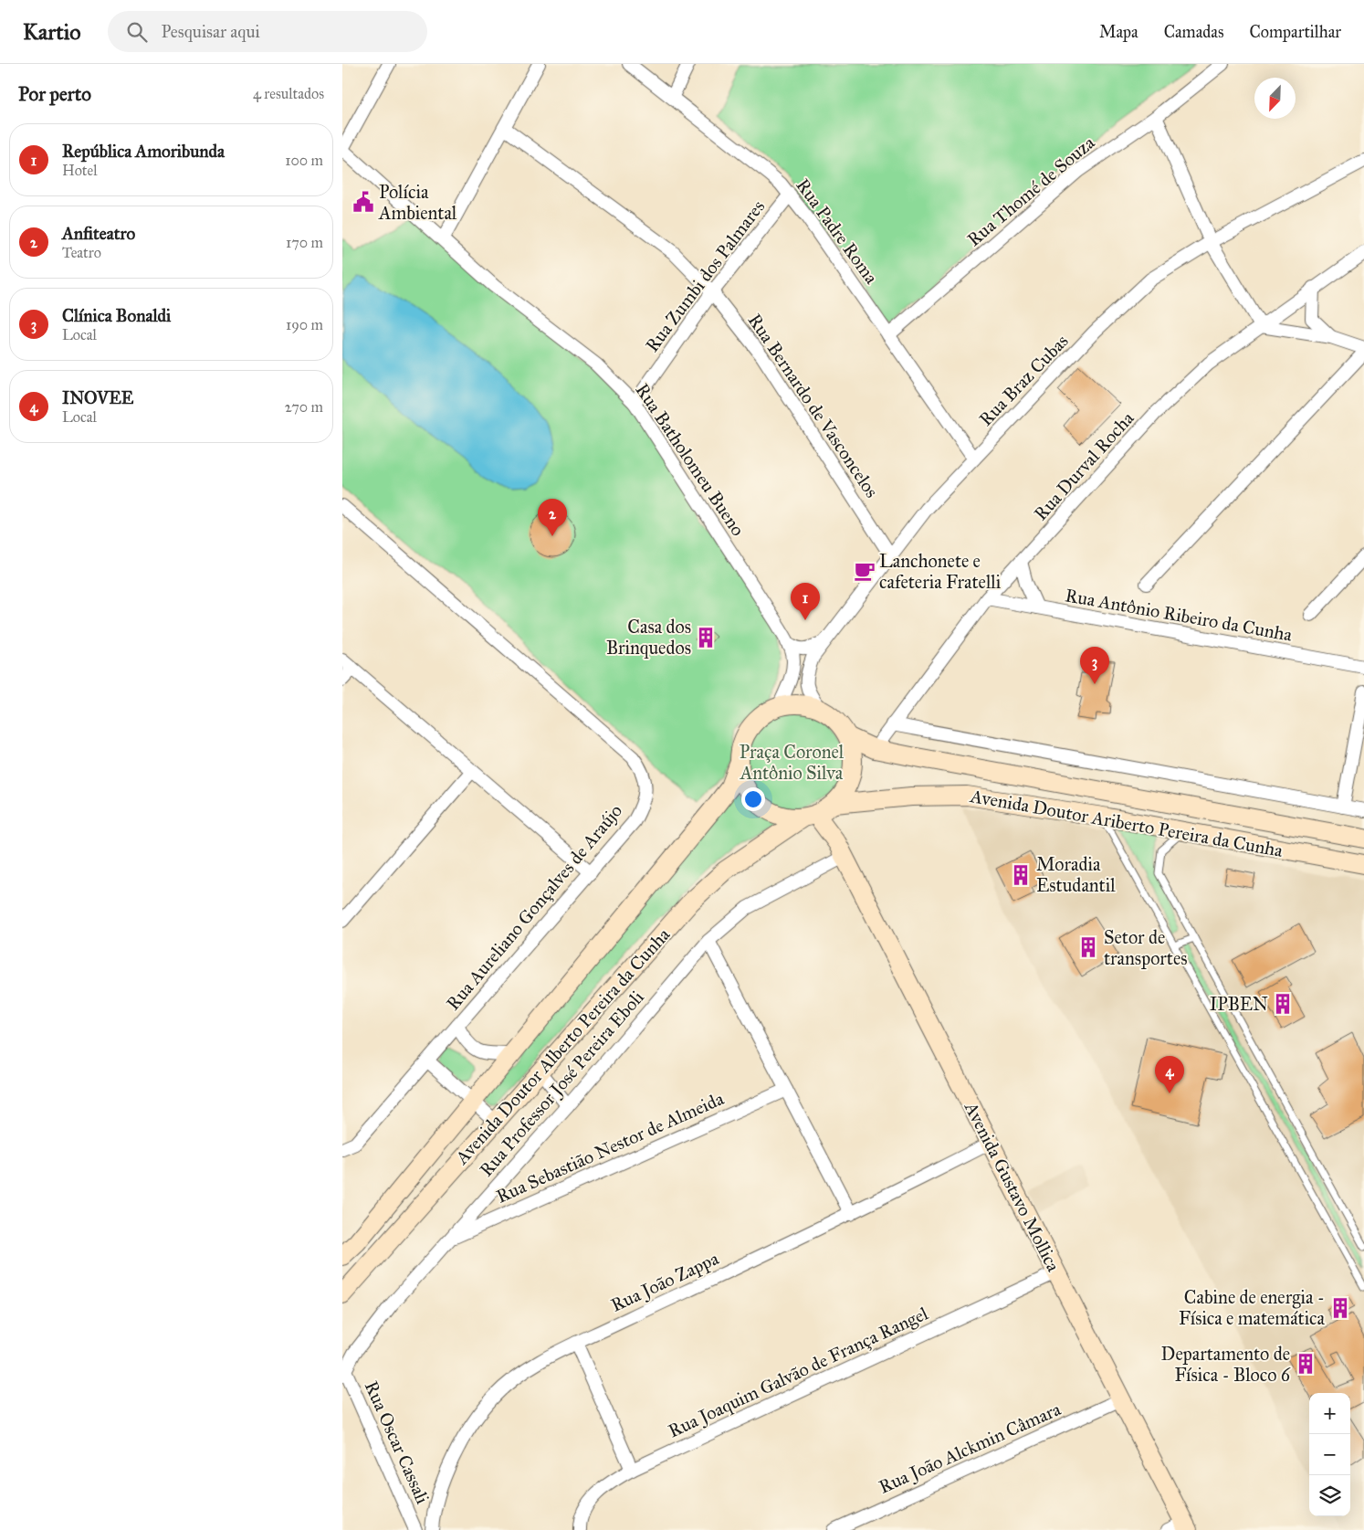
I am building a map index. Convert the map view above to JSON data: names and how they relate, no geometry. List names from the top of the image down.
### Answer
{
  "streets": {
    "main road": ["Avenida Doutor Ariberto Pereira da Cunha", "Avenida Doutor Alberto Pereira da Cunha", "Avenida Gustavo Mollica"],
    "street": [
      "Rua Thomé de Souza",
      "Rua Padre Roma",
      "Rua Zumbi dos Palmares",
      "Rua Braz Cubas",
      "Rua Bernardo de Vasconcelos",
      "Rua Batholomeu Bueno",
      "Rua Durval Rocha",
      "Rua Antônio Ribeiro da Cunha",
      "Rua Aureliano Gonçalves de Araújo",
      "Rua Professor José Pereira Eboli",
      "Rua Sebastião Nestor de Almeida",
      "Rua João Zappa",
      "Rua Joaquim Galvão de França Rangel",
      "Rua Oscar Cassali",
      "Rua João Alckmin Câmara"
    ]
  },
  "crossings": [
    ["Rua Thomé de Souza", "Rua Padre Roma"],
    ["Rua Padre Roma", "Rua Zumbi dos Palmares"],
    ["Rua Padre Roma", "Rua Braz Cubas"],
    ["Rua Zumbi dos Palmares", "Rua Bernardo de Vasconcelos"],
    ["Rua Zumbi dos Palmares", "Rua Batholomeu Bueno"],
    ["Rua Braz Cubas", "Rua Bernardo de Vasconcelos"],
    ["Rua Braz Cubas", "Rua Batholomeu Bueno"],
    ["Rua Braz Cubas", "Avenida Doutor Ariberto Pereira da Cunha"],
    ["Rua Braz Cubas", "Avenida Doutor Alberto Pereira da Cunha"],
    ["Rua Braz Cubas", "Avenida Gustavo Mollica"],
    ["Rua Batholomeu Bueno", "Avenida Doutor Ariberto Pereira da Cunha"],
    ["Rua Batholomeu Bueno", "Avenida Doutor Alberto Pereira da Cunha"],
    ["Rua Batholomeu Bueno", "Avenida Gustavo Mollica"],
    ["Rua Durval Rocha", "Rua Antônio Ribeiro da Cunha"],
    ["Rua Durval Rocha", "Avenida Doutor Ariberto Pereira da Cunha"],
    ["Avenida Doutor Ariberto Pereira da Cunha", "Avenida Doutor Alberto Pereira da Cunha"],
    ["Avenida Doutor Ariberto Pereira da Cunha", "Avenida Gustavo Mollica"],
    ["Avenida Doutor Alberto Pereira da Cunha", "Avenida Gustavo Mollica"],
    ["Rua Professor José Pereira Eboli", "Rua Sebastião Nestor de Almeida"],
    ["Rua Professor José Pereira Eboli", "Avenida Gustavo Mollica"],
    ["Rua Professor José Pereira Eboli", "Rua Oscar Cassali"],
    ["Avenida Gustavo Mollica", "Rua João Zappa"],
    ["Avenida Gustavo Mollica", "Rua Joaquim Galvão de França Rangel"],
    ["Avenida Gustavo Mollica", "Rua João Alckmin Câmara"]
  ],
  "parks": ["Praça Coronel Antônio Silva"],
  "places": {
    "public building": ["Polícia Ambiental"],
    "cafe": ["Lanchonete e cafeteria Fratelli"],
    "building": [
      "Casa dos Brinquedos",
      "Moradia Estudantil",
      "Setor de transportes",
      "IPBEN",
      "Cabine de energia - Física e matemática",
      "Departamento de Física - Bloco 6"
    ]
  },
  "north": "bottom left",
  "page": {
    "header": "Kartio",
    "search": "Pesquisar aqui",
    "nav": ["Mapa", "Camadas", "Compartilhar"],
    "heading": ["Por perto", "4 resultados"],
    "list": [
      {
        "mark": "1",
        "name": "República Amoribunda",
        "note": "Hotel",
        "value": "100 m"
      },
      {
        "mark": "2",
        "name": "Anfiteatro",
        "note": "Teatro",
        "value": "170 m"
      },
      {
        "mark": "3",
        "name": "Clínica Bonaldi",
        "note": "Local",
        "value": "190 m"
      },
      {
        "mark": "4",
        "name": "INOVEE",
        "note": "Local",
        "value": "270 m"
      }
    ],
    "pins": [
      "2",
      "1",
      "3",
      "4"
    ],
    "map_buttons": ["+", "−"]
  }
}
